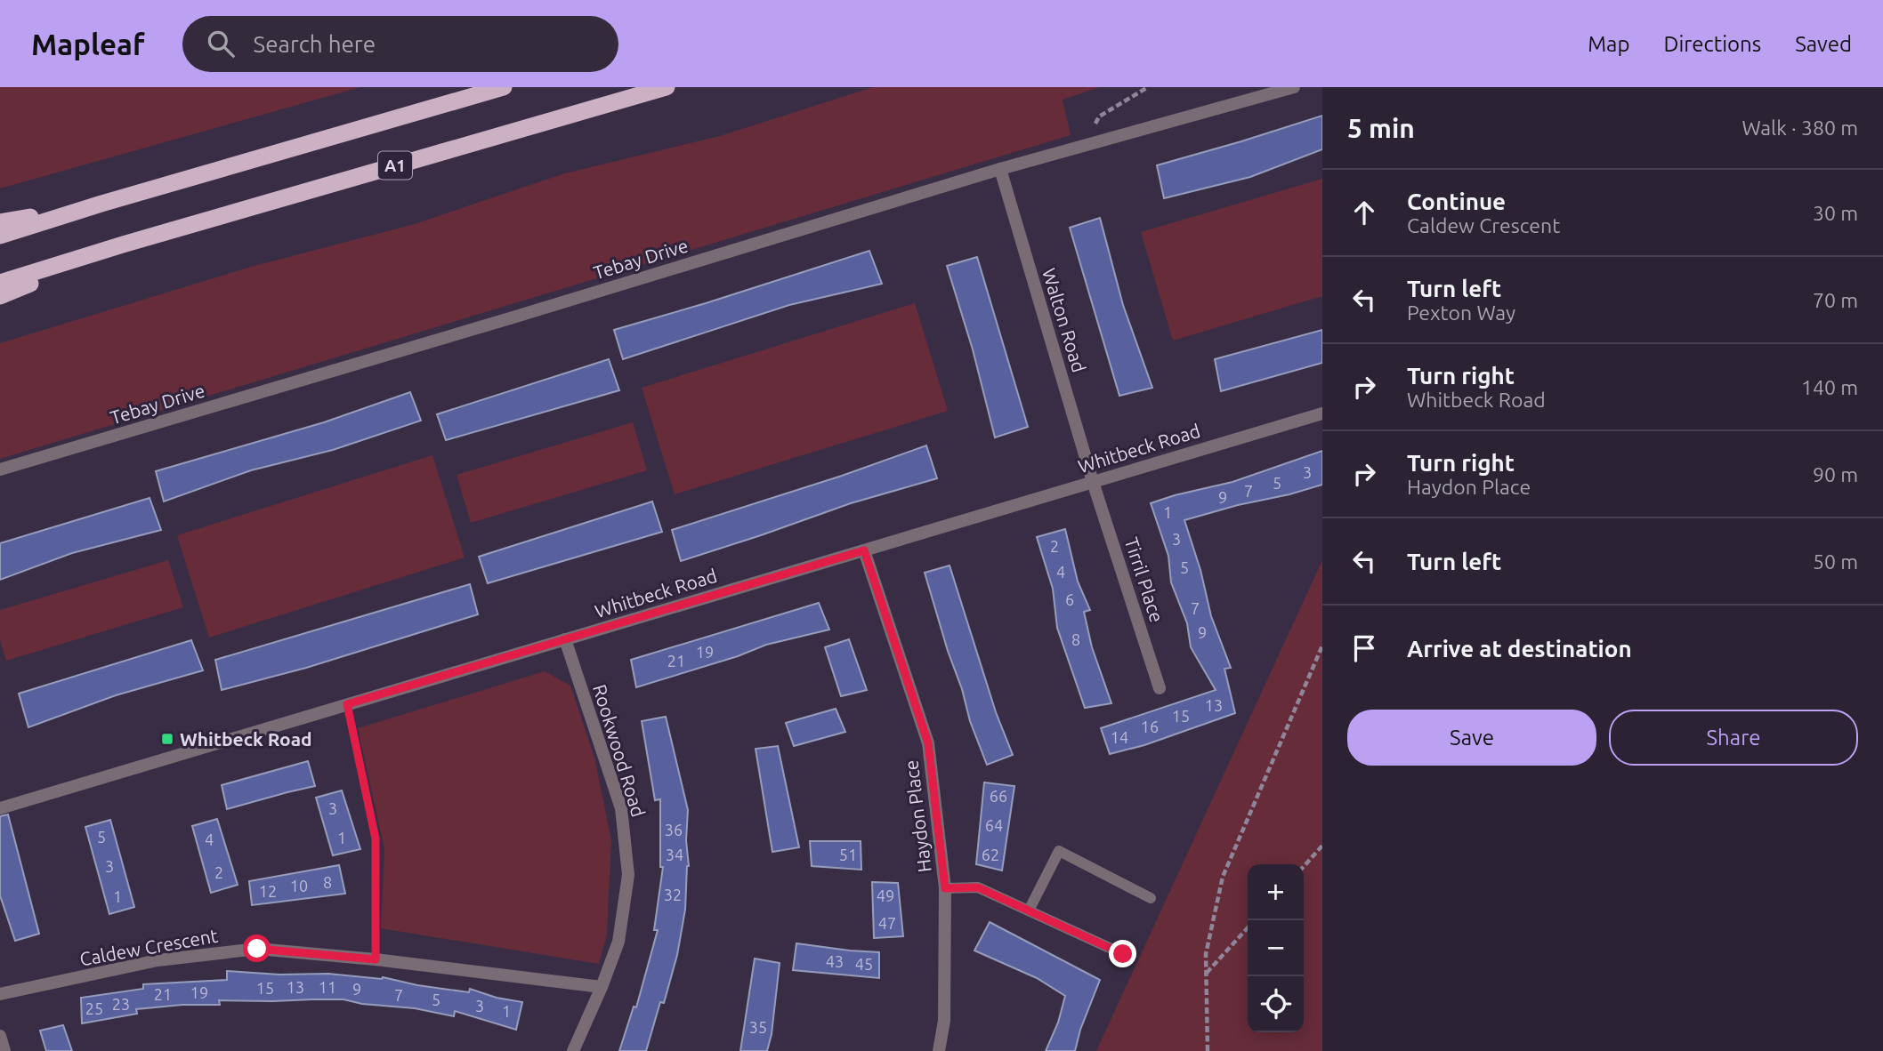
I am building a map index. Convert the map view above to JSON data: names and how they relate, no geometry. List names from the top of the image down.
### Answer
{
  "streets": {
    "highway": ["A1"],
    "street": [
      "Tebay Drive",
      "Walton Road",
      "Whitbeck Road",
      "Tirril Place",
      "Rookwood Road",
      "Haydon Place",
      "Caldew Crescent"
    ]
  },
  "crossings": [
    ["Tebay Drive", "Walton Road"],
    ["Walton Road", "Whitbeck Road"],
    ["Walton Road", "Tirril Place"],
    ["Whitbeck Road", "Tirril Place"],
    ["Whitbeck Road", "Rookwood Road"],
    ["Whitbeck Road", "Haydon Place"],
    ["Rookwood Road", "Caldew Crescent"]
  ],
  "places": {
    "transit": ["Whitbeck Road"]
  },
  "house_numbers": [
    "3",
    "5",
    "7",
    "9",
    "1",
    "3",
    "2",
    "5",
    "4",
    "6",
    "7",
    "9",
    "8",
    "19",
    "21",
    "13",
    "15",
    "16",
    "14",
    "66",
    "3",
    "64",
    "36",
    "5",
    "1",
    "4",
    "34",
    "51",
    "62",
    "3",
    "2",
    "8",
    "10",
    "12",
    "32",
    "49",
    "1",
    "47",
    "43",
    "45",
    "13",
    "11",
    "15",
    "9",
    "19",
    "21",
    "7",
    "5",
    "23",
    "3",
    "25",
    "1",
    "35"
  ],
  "page": {
    "header": "Mapleaf",
    "search": "Search here",
    "nav": ["Map", "Directions", "Saved"],
    "heading": ["5 min", "Walk · 380 m"],
    "list": [
      ["Continue", "Caldew Crescent", "30 m"],
      ["Turn left", "Pexton Way", "70 m"],
      ["Turn right", "Whitbeck Road", "140 m"],
      ["Turn right", "Haydon Place", "90 m"],
      ["Turn left", "50 m"],
      "Arrive at destination"
    ],
    "buttons": ["Save", "Share"],
    "map_buttons": ["+", "−"]
  }
}
